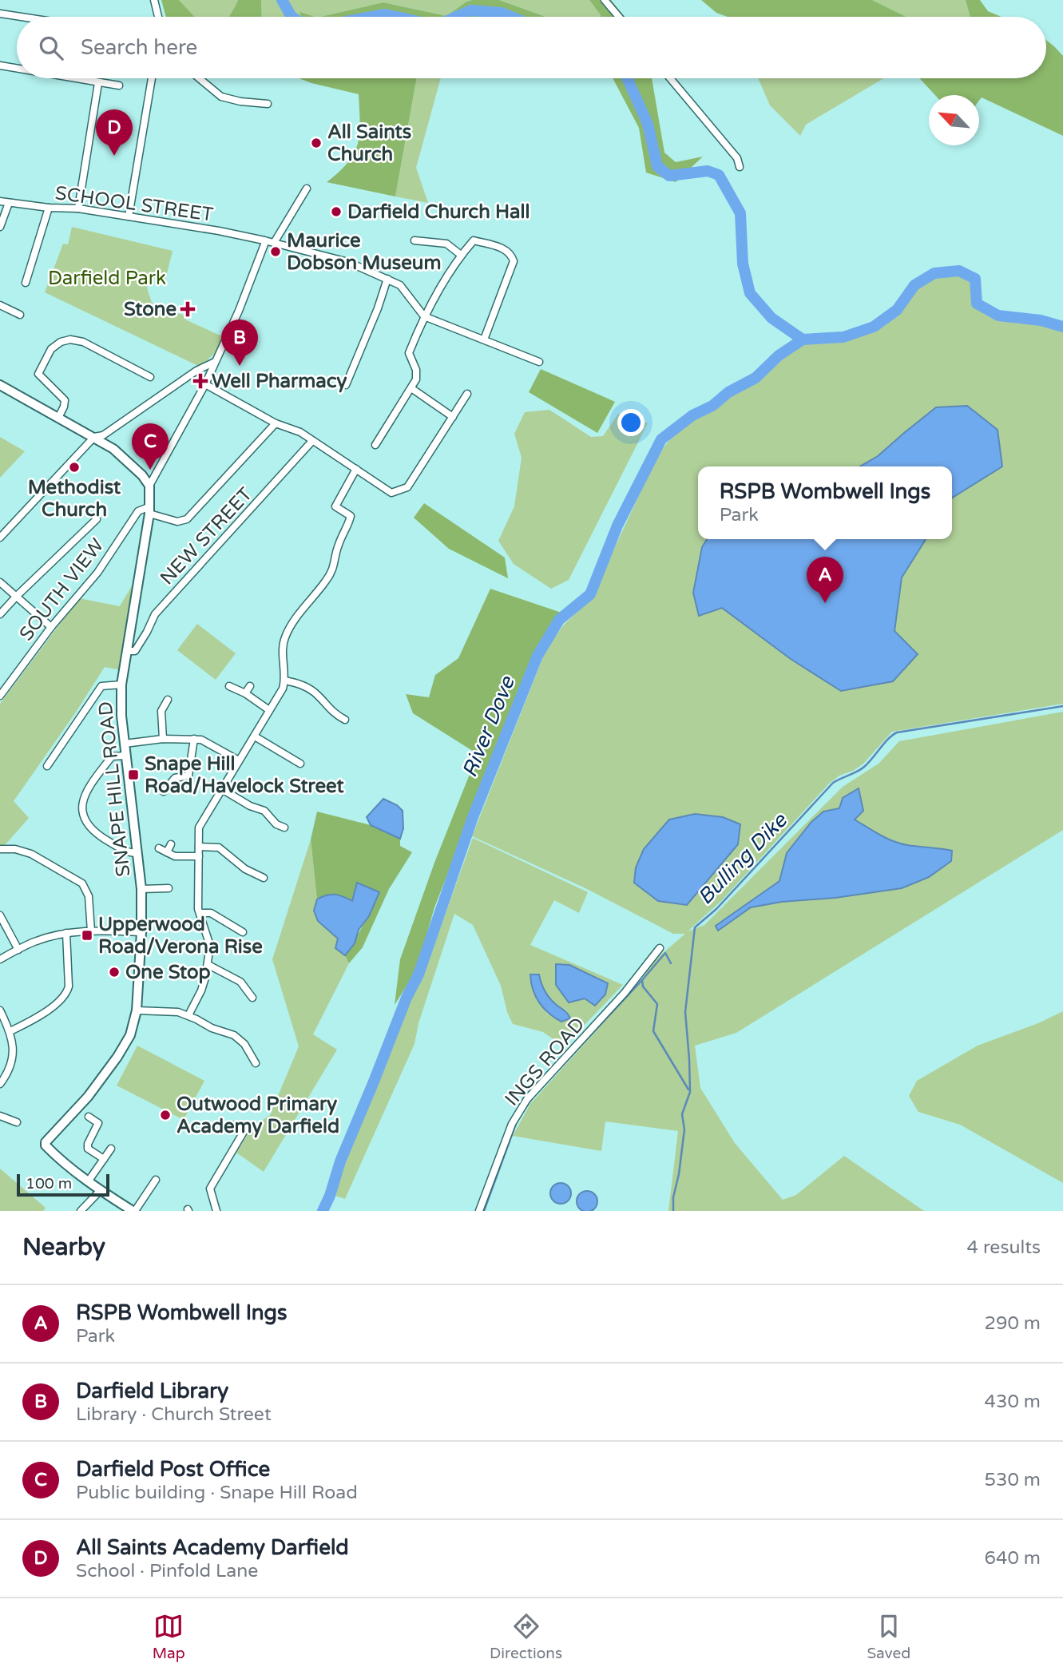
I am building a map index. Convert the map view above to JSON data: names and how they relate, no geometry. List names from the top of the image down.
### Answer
{
  "streets": {
    "main road": ["SNAPE HILL ROAD"],
    "street": [
      "SCHOOL STREET",
      "NEW STREET",
      "SOUTH VIEW",
      "INGS ROAD"
    ]
  },
  "crossings": [
    ["NEW STREET", "SNAPE HILL ROAD"],
    ["SOUTH VIEW", "SNAPE HILL ROAD"]
  ],
  "water": ["River Dove", "Bulling Dike"],
  "parks": ["Darfield Park"],
  "places": {
    "other": [
      "All Saints Church",
      "Darfield Church Hall",
      "Maurice Dobson Museum",
      "Methodist Church",
      "One Stop",
      "Outwood Primary Academy Darfield"
    ],
    "health": ["Stone", "Well Pharmacy"],
    "transit": ["Snape Hill Road/Havelock Street", "Upperwood Road/Verona Rise"]
  },
  "scale_bar": "100 m",
  "north": "top left",
  "page": {
    "search": "Search here",
    "pins": [
      "D",
      "B",
      "C",
      "A"
    ],
    "popup": ["RSPB Wombwell Ings", "Park"],
    "scale": "100 m",
    "heading": ["Nearby", "4 results"],
    "list": [
      {
        "mark": "A",
        "name": "RSPB Wombwell Ings",
        "note": "Park",
        "value": "290 m"
      },
      {
        "mark": "B",
        "name": "Darfield Library",
        "note": "Library · Church Street",
        "value": "430 m"
      },
      {
        "mark": "C",
        "name": "Darfield Post Office",
        "note": "Public building · Snape Hill Road",
        "value": "530 m"
      },
      {
        "mark": "D",
        "name": "All Saints Academy Darfield",
        "note": "School · Pinfold Lane",
        "value": "640 m"
      }
    ],
    "nav": ["Map", "Directions", "Saved"]
  }
}
